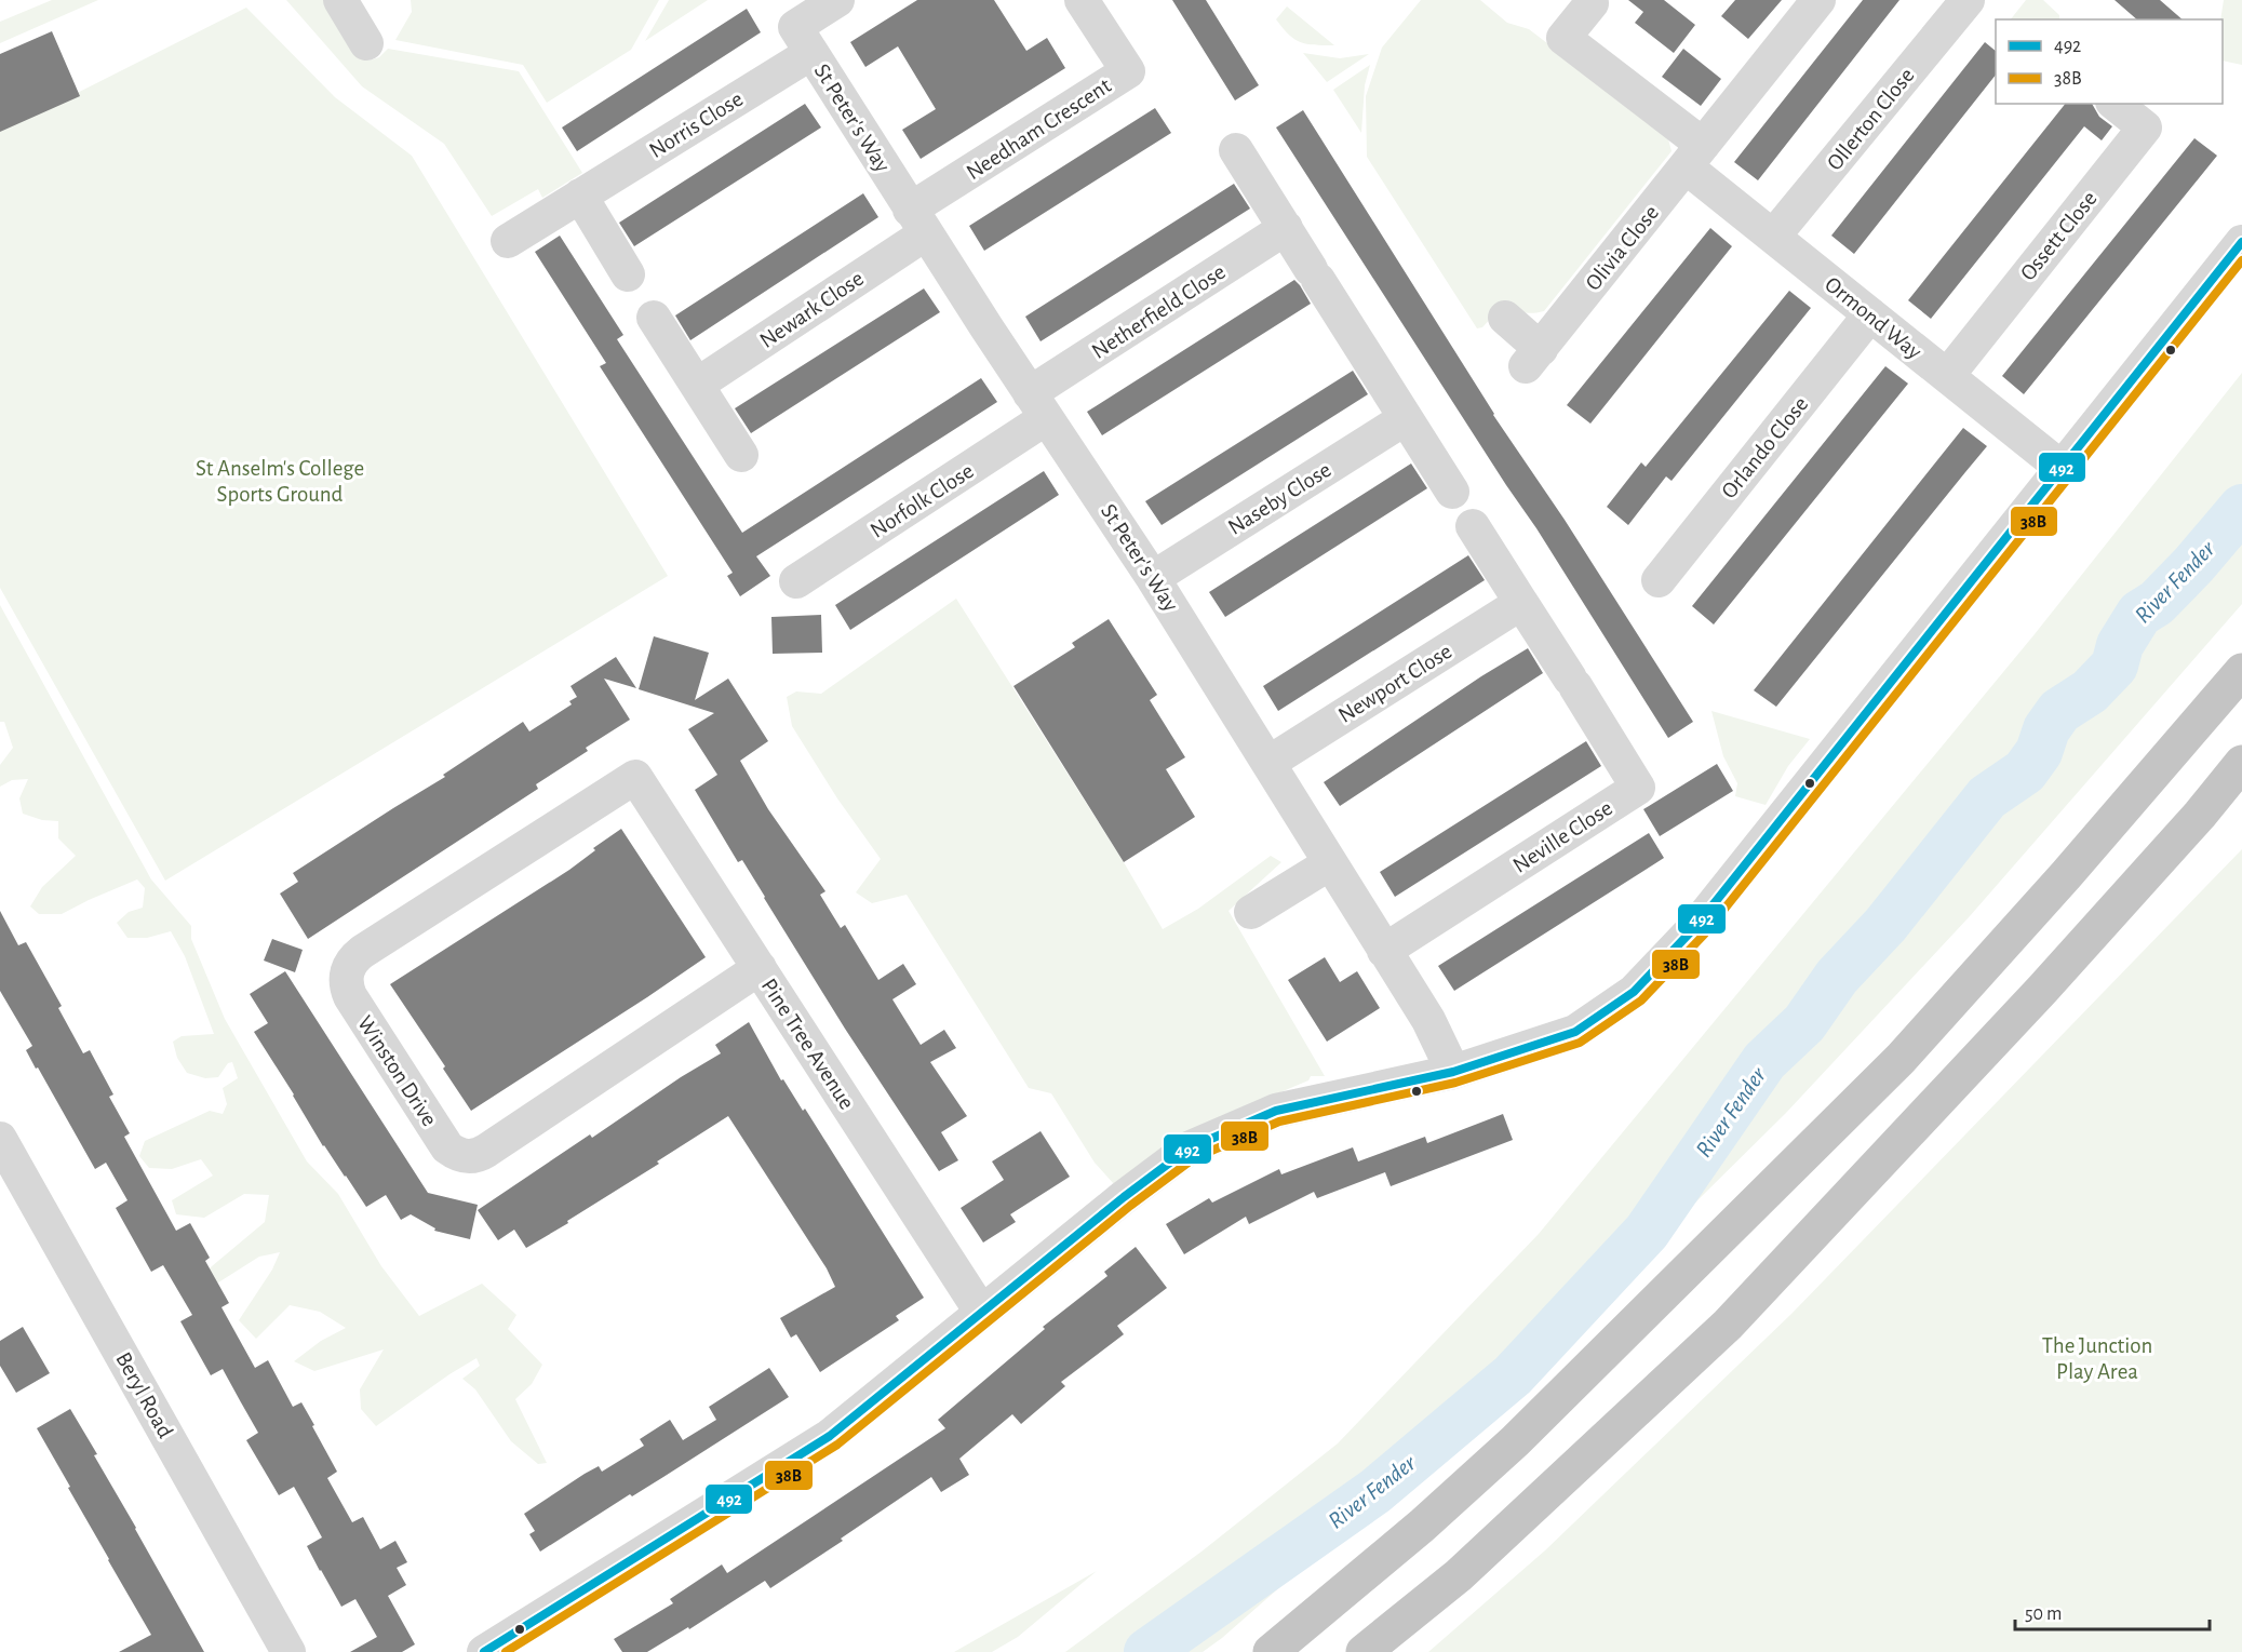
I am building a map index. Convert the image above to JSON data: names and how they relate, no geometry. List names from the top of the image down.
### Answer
{
  "streets": {
    "street": [
      "St Peter's Way",
      "Ollerton Close",
      "Norris Close",
      "Needham Crescent",
      "Ossett Close",
      "Olivia Close",
      "Newark Close",
      "Netherfield Close",
      "Ormond Way",
      "Orlando Close",
      "Naseby Close",
      "Norfolk Close",
      "Newport Close",
      "Neville Close",
      "Pine Tree Avenue",
      "Winston Drive",
      "Beryl Road"
    ]
  },
  "crossings": [
    ["St Peter's Way", "Norris Close"],
    ["St Peter's Way", "Needham Crescent"],
    ["St Peter's Way", "Newark Close"],
    ["St Peter's Way", "Netherfield Close"],
    ["St Peter's Way", "Naseby Close"],
    ["St Peter's Way", "Norfolk Close"],
    ["St Peter's Way", "Newport Close"],
    ["St Peter's Way", "Neville Close"],
    ["Ollerton Close", "Ormond Way"],
    ["Needham Crescent", "Newark Close"],
    ["Ossett Close", "Ormond Way"],
    ["Olivia Close", "Ormond Way"],
    ["Netherfield Close", "Norfolk Close"],
    ["Ormond Way", "Orlando Close"],
    ["Newport Close", "Neville Close"],
    ["Pine Tree Avenue", "Winston Drive"]
  ],
  "water": ["River Fender"],
  "parks": ["St Anselm's College Sports Ground", "The Junction Play Area"],
  "lines": ["transit line 492", "transit line 38B"],
  "legend": ["492", "38B"],
  "scale_bar": "50 m"
}
